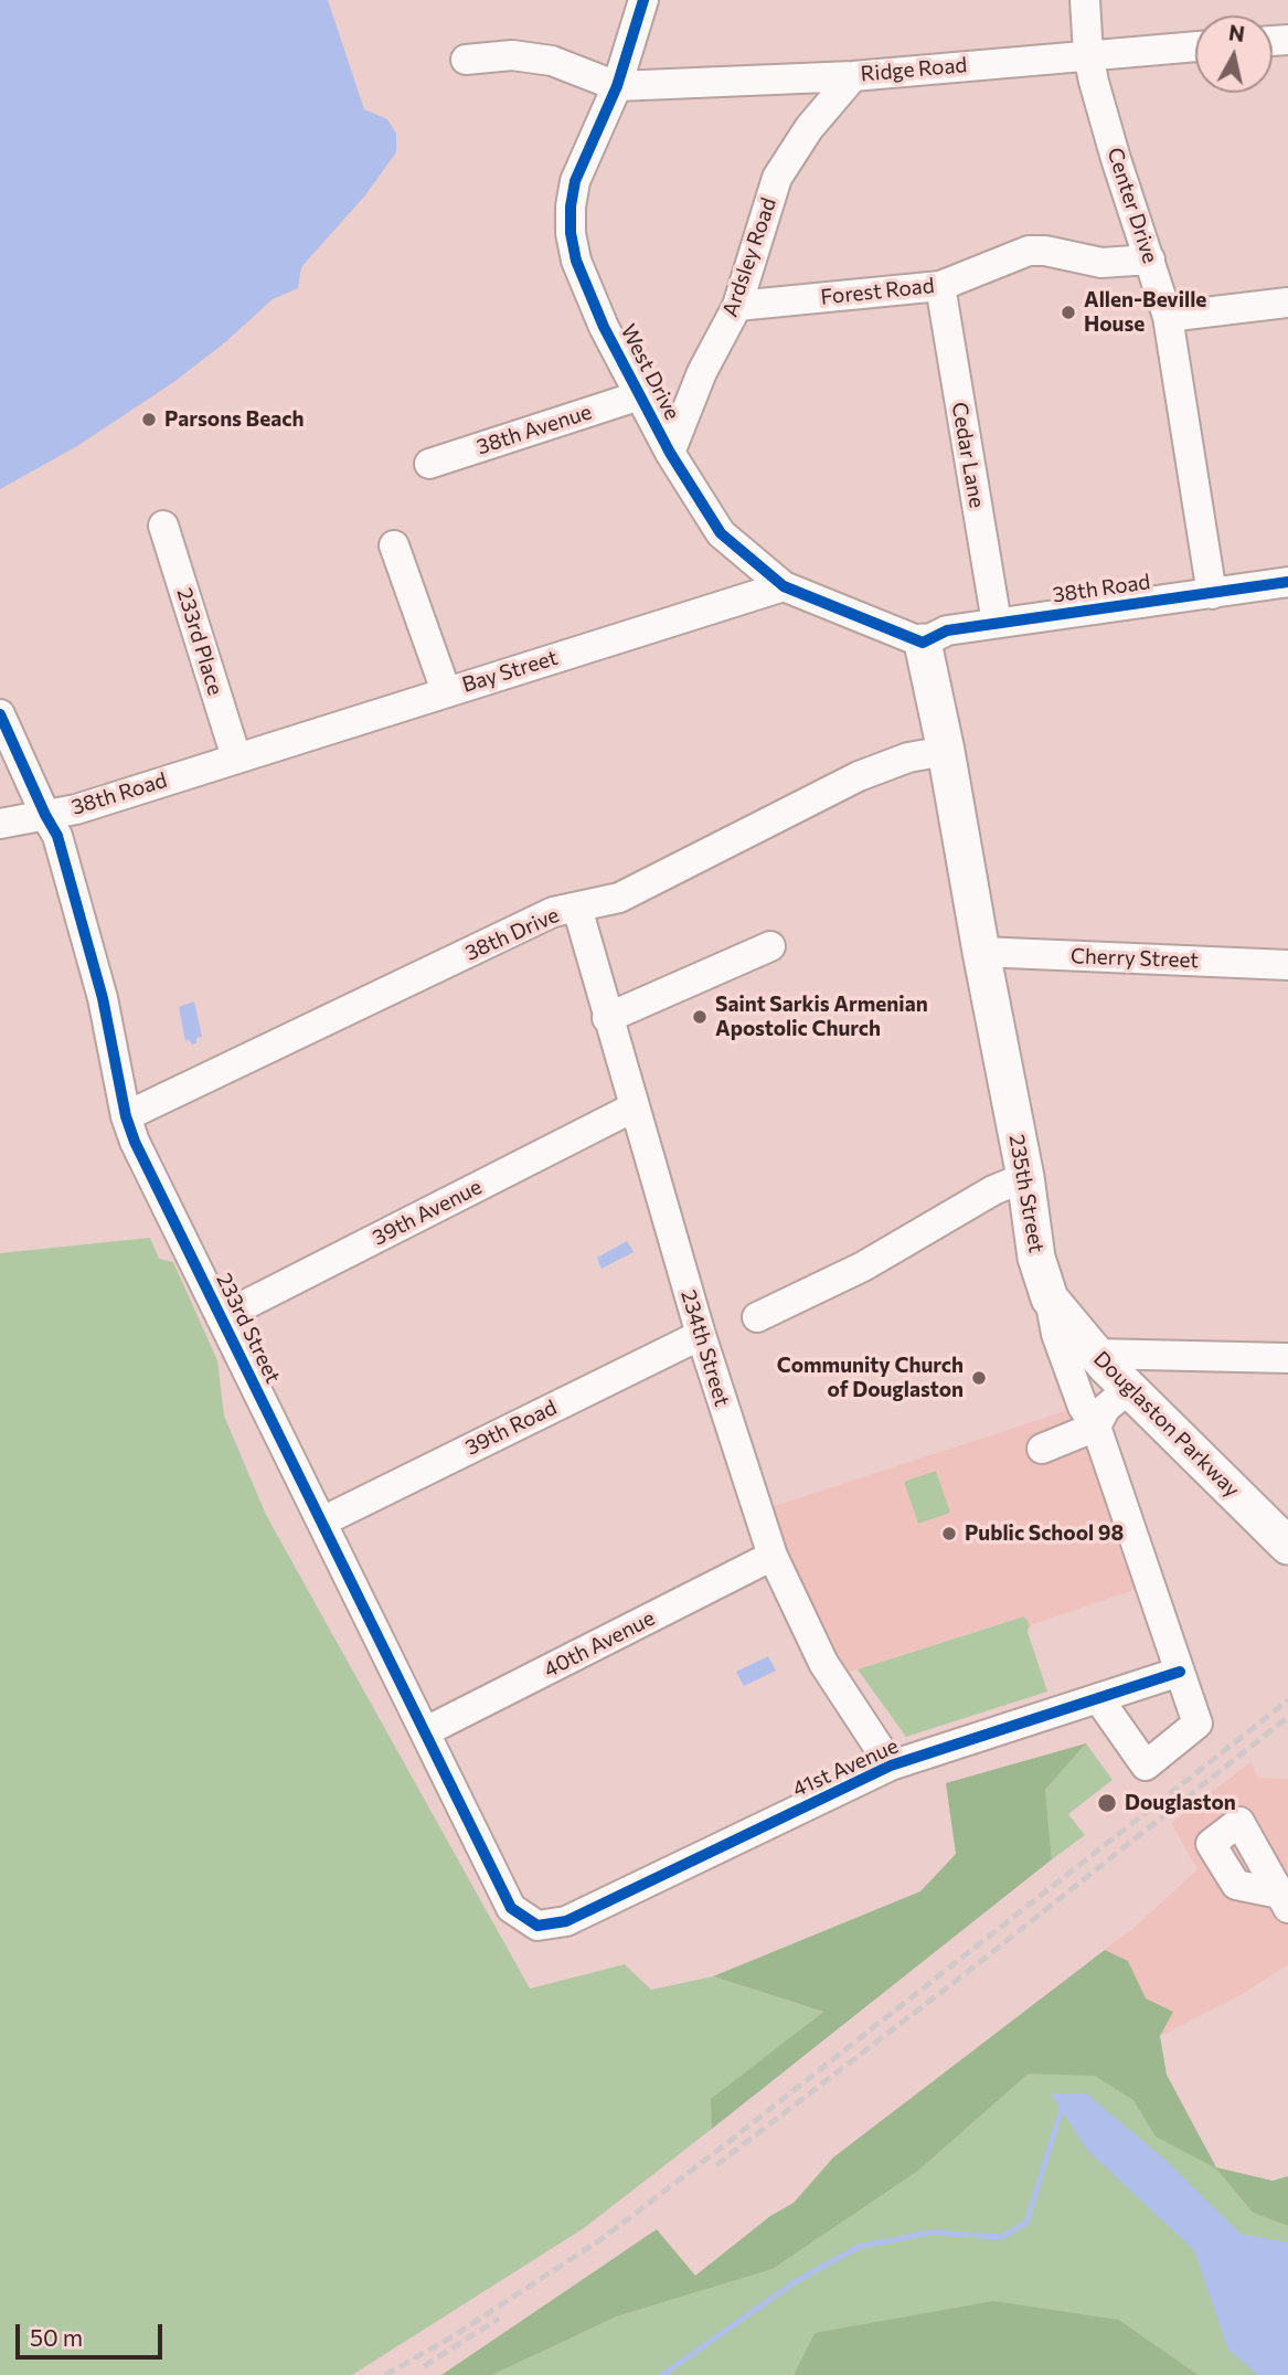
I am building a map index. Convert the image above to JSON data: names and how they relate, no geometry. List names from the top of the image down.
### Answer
{
  "streets": {
    "main road": ["235th Street", "Douglaston Parkway"],
    "street": [
      "Ridge Road",
      "Center Drive",
      "Ardsley Road",
      "Forest Road",
      "West Drive",
      "38th Avenue",
      "Cedar Lane",
      "38th Road",
      "233rd Place",
      "Bay Street",
      "38th Drive",
      "Cherry Street",
      "39th Avenue",
      "233rd Street",
      "234th Street",
      "39th Road",
      "40th Avenue",
      "41st Avenue"
    ]
  },
  "crossings": [
    ["Ridge Road", "Center Drive"],
    ["Ridge Road", "Ardsley Road"],
    ["Ridge Road", "West Drive"],
    ["Center Drive", "Forest Road"],
    ["Center Drive", "38th Road"],
    ["Ardsley Road", "Forest Road"],
    ["Ardsley Road", "West Drive"],
    ["Forest Road", "Cedar Lane"],
    ["West Drive", "38th Avenue"],
    ["West Drive", "38th Road"],
    ["West Drive", "Bay Street"],
    ["West Drive", "235th Street"],
    ["Cedar Lane", "38th Road"],
    ["38th Road", "233rd Place"],
    ["38th Road", "Bay Street"],
    ["38th Road", "235th Street"],
    ["38th Road", "233rd Street"],
    ["233rd Place", "Bay Street"],
    ["38th Drive", "235th Street"],
    ["38th Drive", "233rd Street"],
    ["38th Drive", "234th Street"],
    ["Cherry Street", "235th Street"],
    ["235th Street", "Douglaston Parkway"],
    ["235th Street", "41st Avenue"],
    ["39th Avenue", "233rd Street"],
    ["39th Avenue", "234th Street"],
    ["233rd Street", "39th Road"],
    ["233rd Street", "40th Avenue"],
    ["233rd Street", "41st Avenue"],
    ["234th Street", "39th Road"],
    ["234th Street", "40th Avenue"],
    ["234th Street", "41st Avenue"]
  ],
  "places": [
    "Allen-Beville House",
    "Parsons Beach",
    "Saint Sarkis Armenian Apostolic Church",
    "Community Church of Douglaston",
    "Public School 98",
    "Douglaston"
  ],
  "scale_bar": "50 m",
  "north": "top"
}
